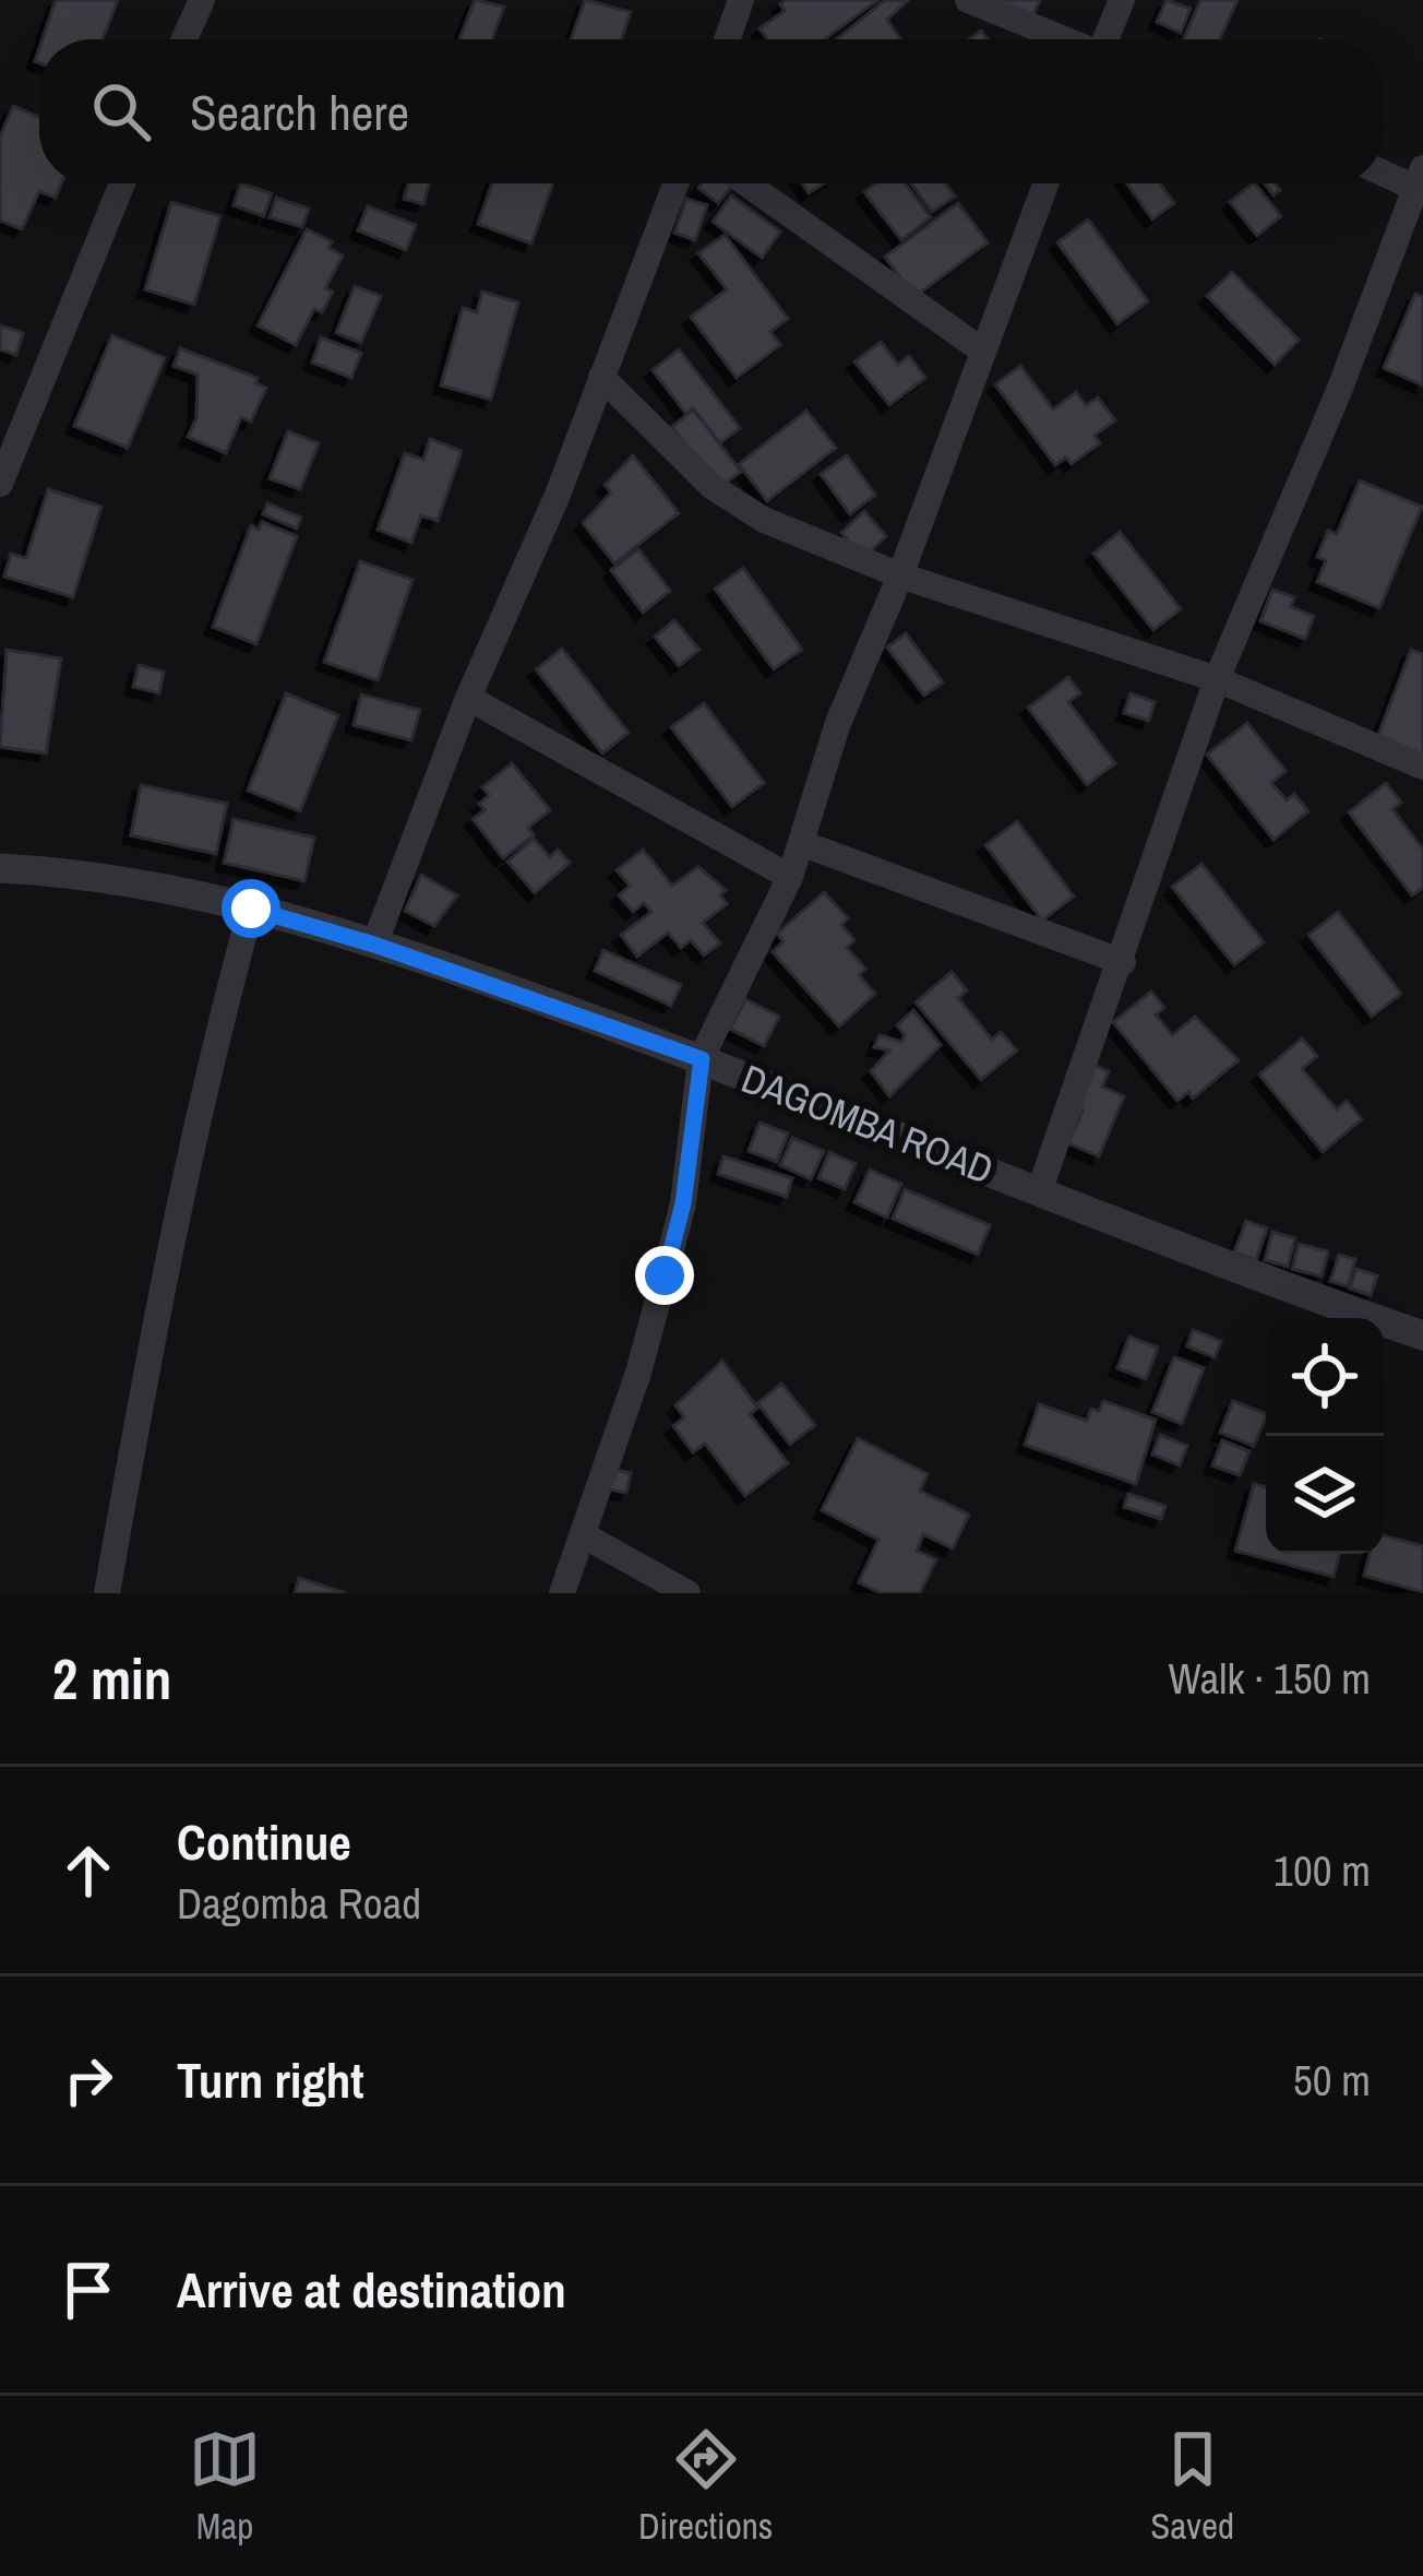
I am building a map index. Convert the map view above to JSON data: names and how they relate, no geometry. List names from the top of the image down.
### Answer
{
  "streets": {
    "street": ["DAGOMBA ROAD"]
  },
  "page": {
    "search": "Search here",
    "heading": ["2 min", "Walk · 150 m"],
    "list": [
      ["Continue", "Dagomba Road", "100 m"],
      ["Turn right", "50 m"],
      "Arrive at destination"
    ],
    "nav": ["Map", "Directions", "Saved"]
  }
}
